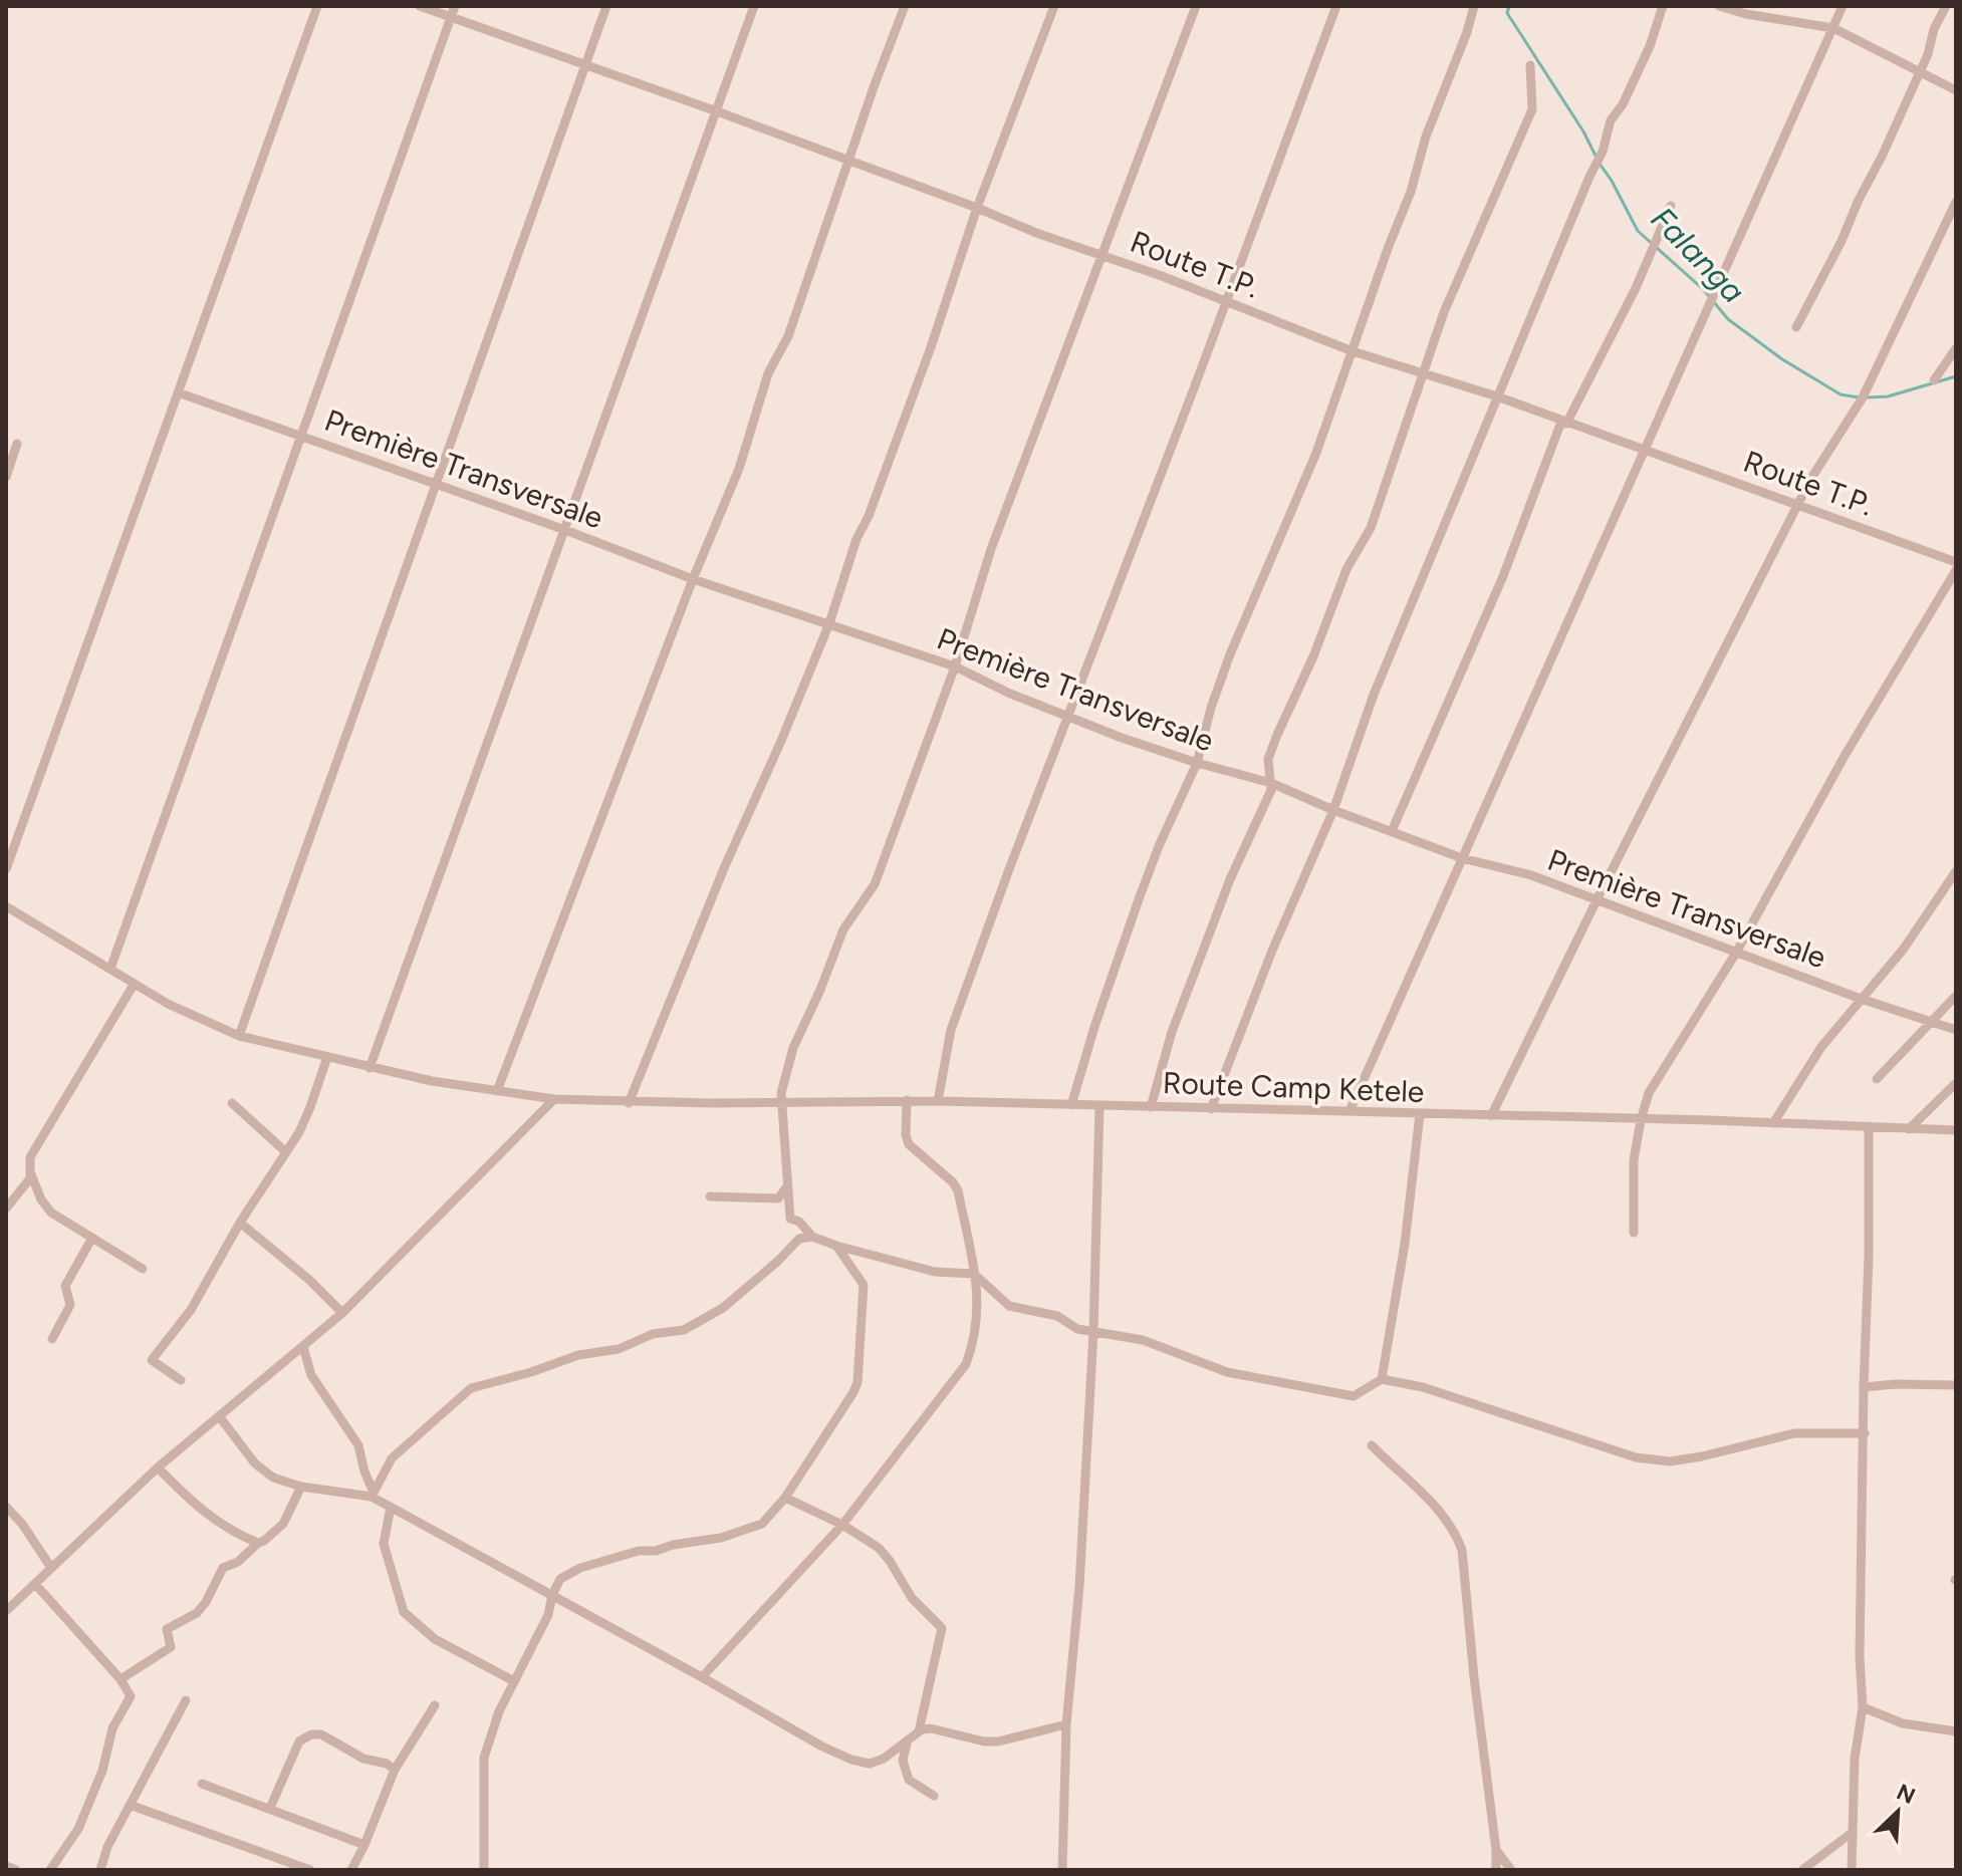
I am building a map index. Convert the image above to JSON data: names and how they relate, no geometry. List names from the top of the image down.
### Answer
{
  "streets": {
    "street": ["Route T.P.", "Première Transversale", "Route Camp Ketele"]
  },
  "water": ["Falanga"],
  "north": "top right"
}
